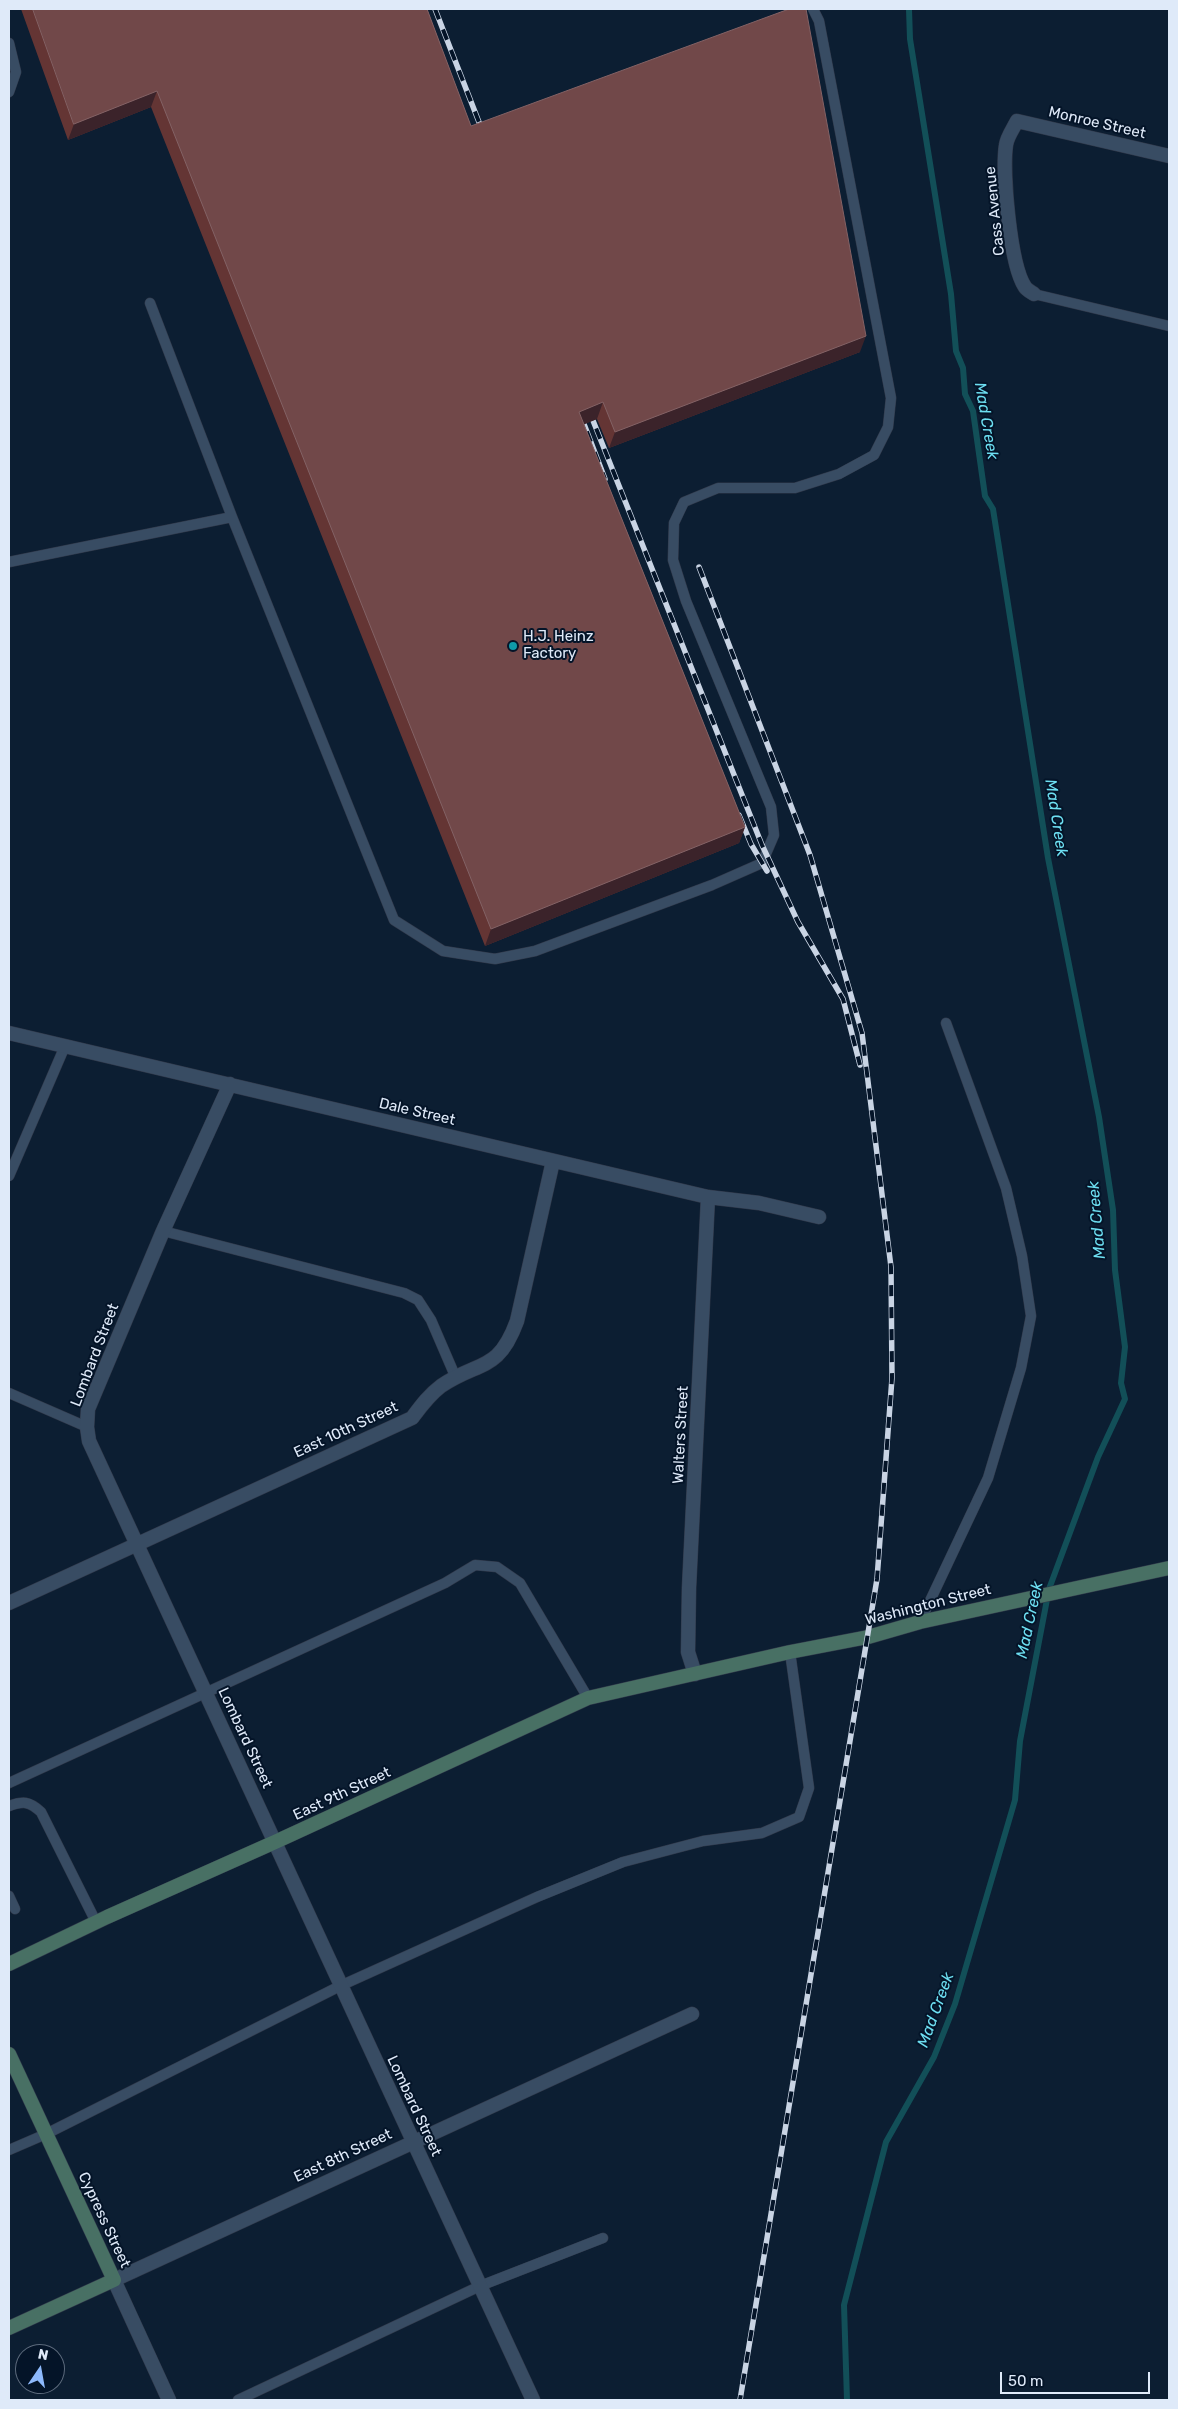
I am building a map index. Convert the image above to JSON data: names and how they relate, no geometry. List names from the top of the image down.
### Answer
{
  "streets": {
    "main road": [
      "Washington Street",
      "East 9th Street",
      "East 8th Street",
      "Cypress Street"
    ],
    "street": [
      "Monroe Street",
      "Cass Avenue",
      "Dale Street",
      "Lombard Street",
      "East 10th Street",
      "Walters Street"
    ]
  },
  "crossings": [
    ["Monroe Street", "Cass Avenue"],
    ["Dale Street", "Lombard Street"],
    ["Dale Street", "East 10th Street"],
    ["Dale Street", "Walters Street"],
    ["Lombard Street", "East 10th Street"],
    ["Lombard Street", "East 9th Street"],
    ["Lombard Street", "East 8th Street"],
    ["Walters Street", "Washington Street"],
    ["Walters Street", "East 9th Street"],
    ["Washington Street", "East 9th Street"],
    ["East 8th Street", "Cypress Street"]
  ],
  "water": ["Mad Creek"],
  "places": ["H.J. Heinz Factory"],
  "scale_bar": "50 m",
  "north": "top"
}
